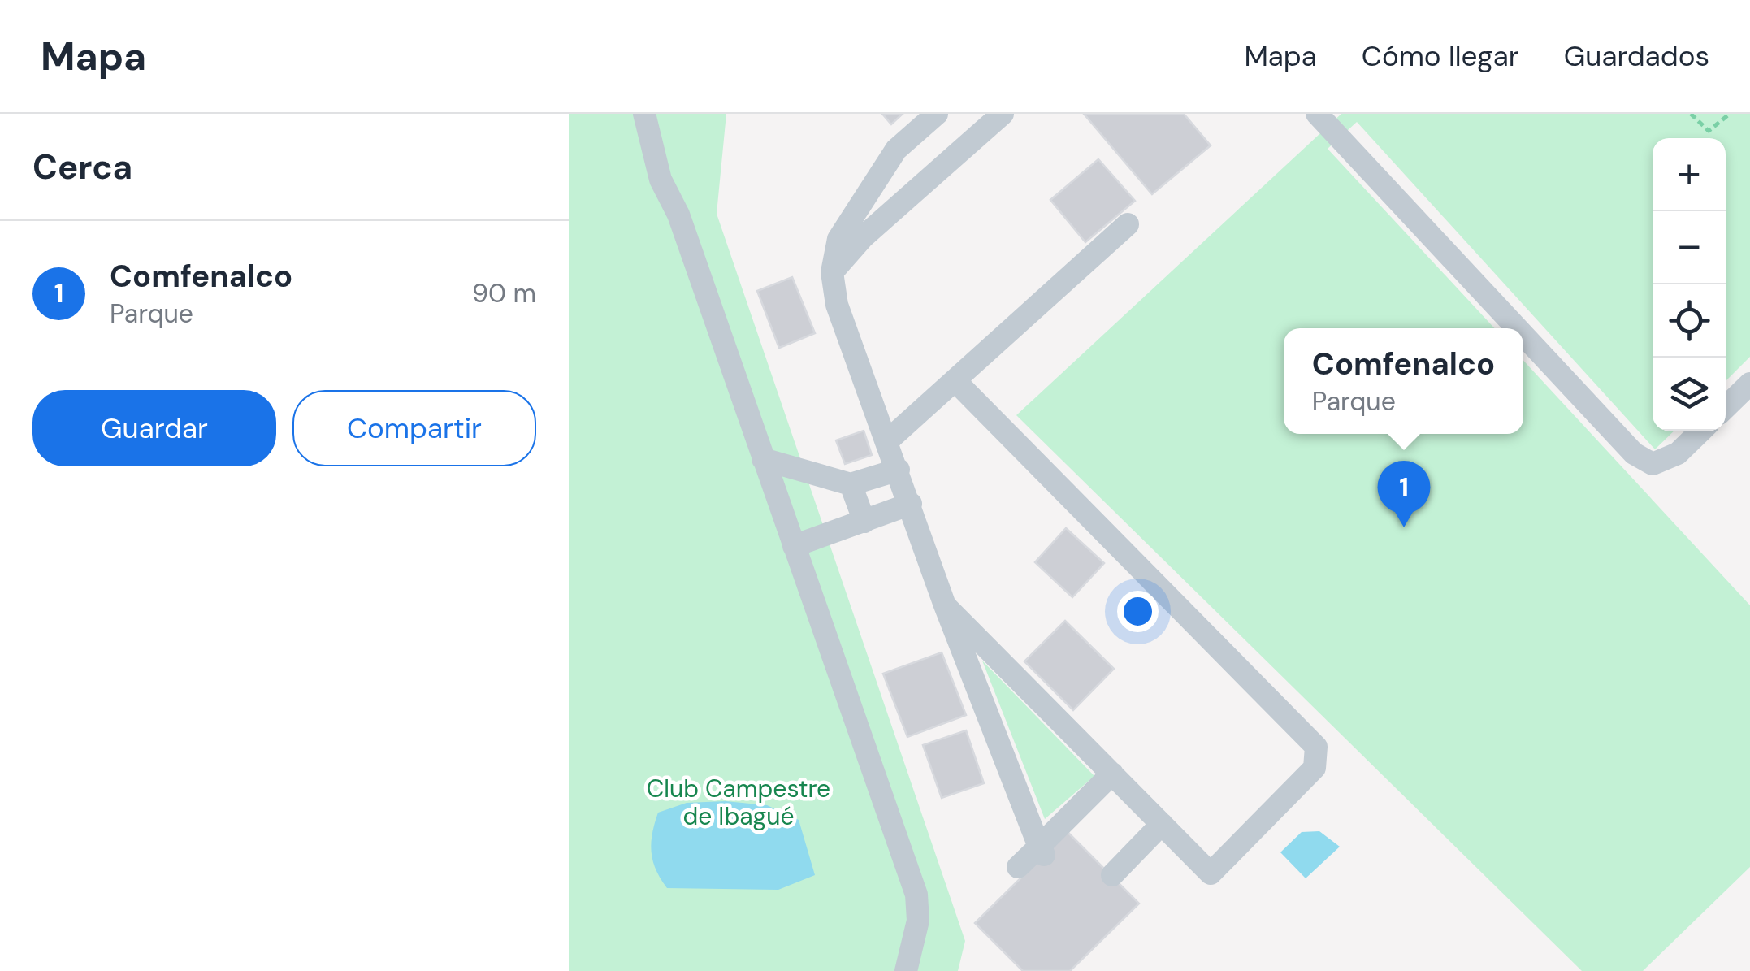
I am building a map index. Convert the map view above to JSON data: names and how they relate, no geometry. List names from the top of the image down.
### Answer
{
  "parks": ["Club Campestre de Ibagué"],
  "page": {
    "header": "Mapa",
    "nav": ["Mapa", "Cómo llegar", "Guardados"],
    "heading": "Cerca",
    "map_buttons": ["+", "−"],
    "list": [
      {
        "mark": "1",
        "name": "Comfenalco",
        "note": "Parque",
        "value": "90 m"
      }
    ],
    "popup": ["Comfenalco", "Parque"],
    "buttons": ["Guardar", "Compartir"],
    "pins": "1"
  }
}
